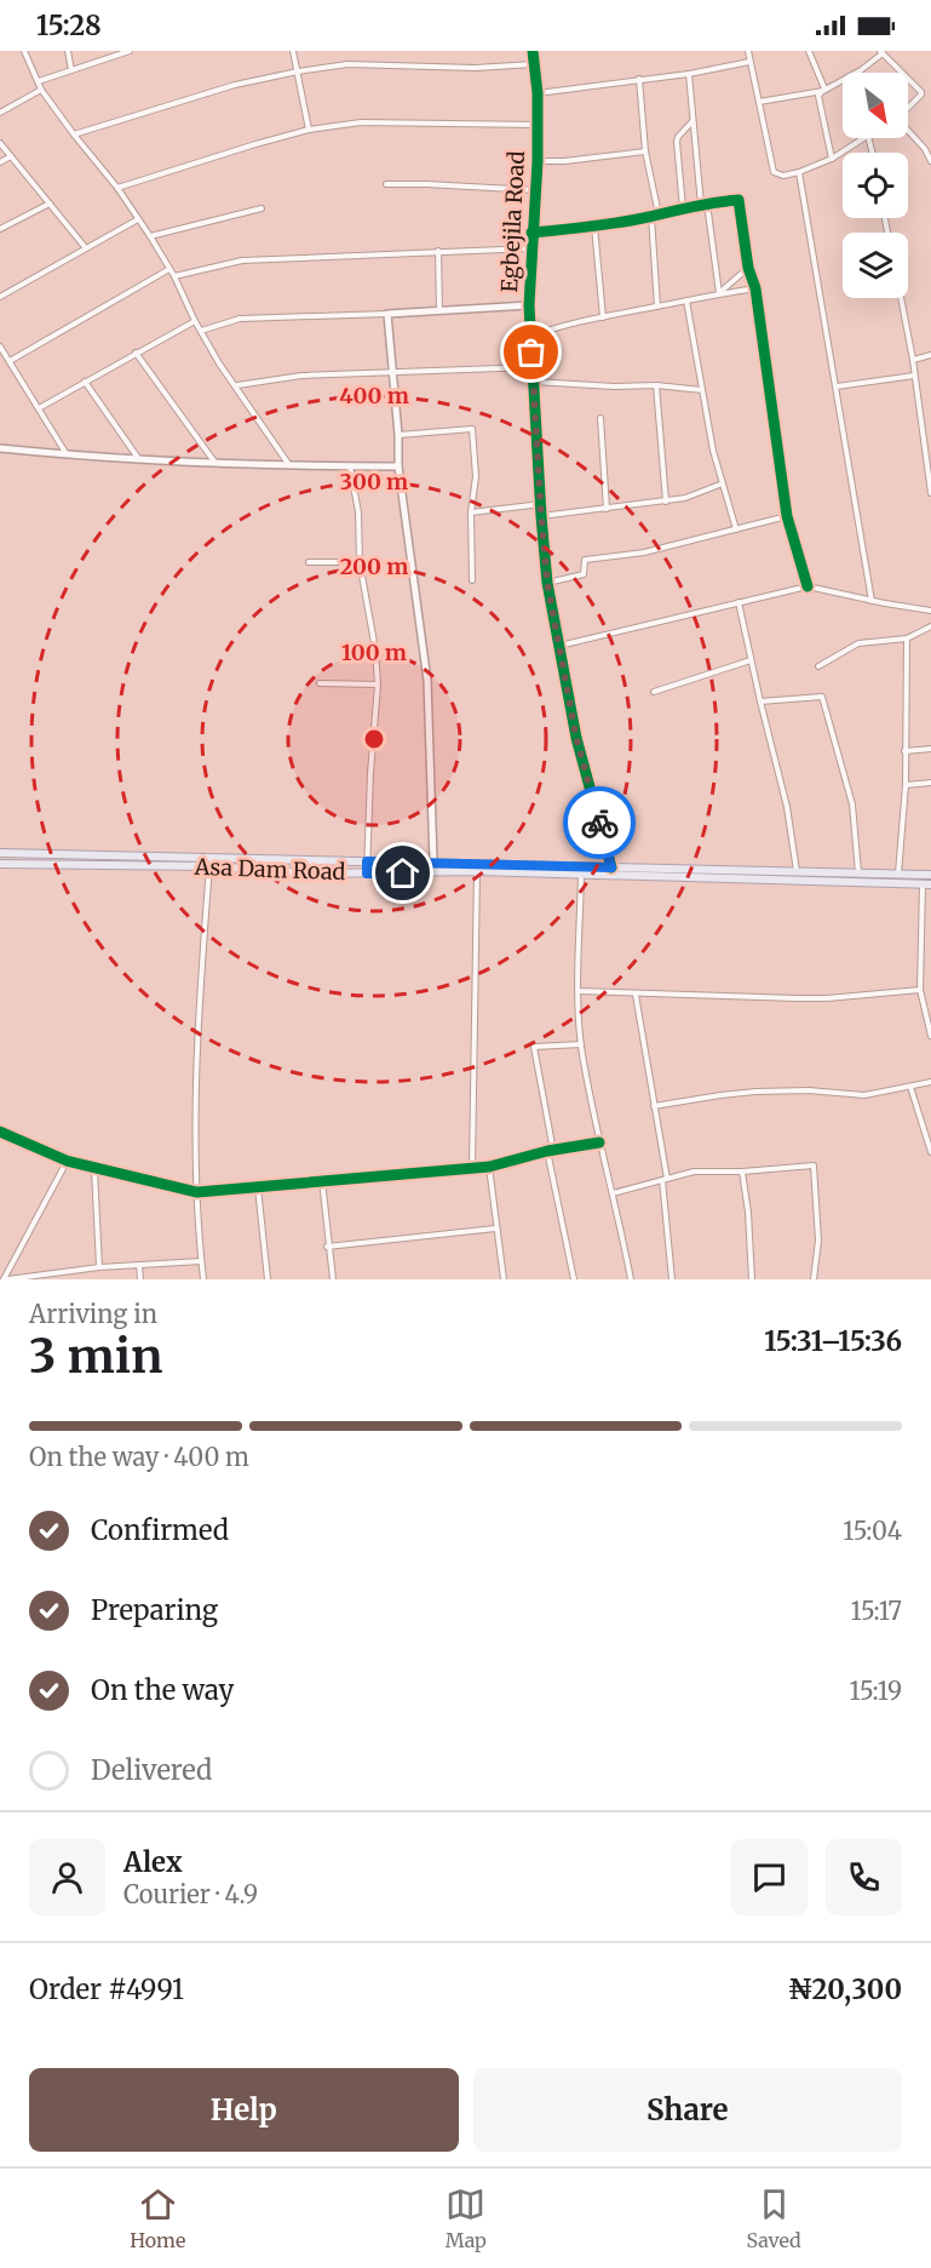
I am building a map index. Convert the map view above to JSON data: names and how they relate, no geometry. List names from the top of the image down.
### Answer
{
  "streets": {
    "main road": ["Asa Dam Road"],
    "street": ["Egbejila Road"]
  },
  "crossings": [
    ["Egbejila Road", "Asa Dam Road"]
  ],
  "north": "bottom right",
  "page": {
    "status": "15:28",
    "heading": ["3 min", "Arriving in", "15:31–15:36"],
    "panel": [
      "Alex",
      "Courier · 4.9",
      "Order #4991",
      "₦20,300"
    ],
    "bar": "On the way · 400 m",
    "list": [
      ["Confirmed", "15:04"],
      ["Preparing", "15:17"],
      ["On the way", "15:19"],
      "Delivered"
    ],
    "buttons": ["Help", "Share"],
    "tabs": ["Home", "Map", "Saved"]
  },
  "rings": [
    "400 m",
    "300 m",
    "200 m",
    "100 m"
  ]
}
